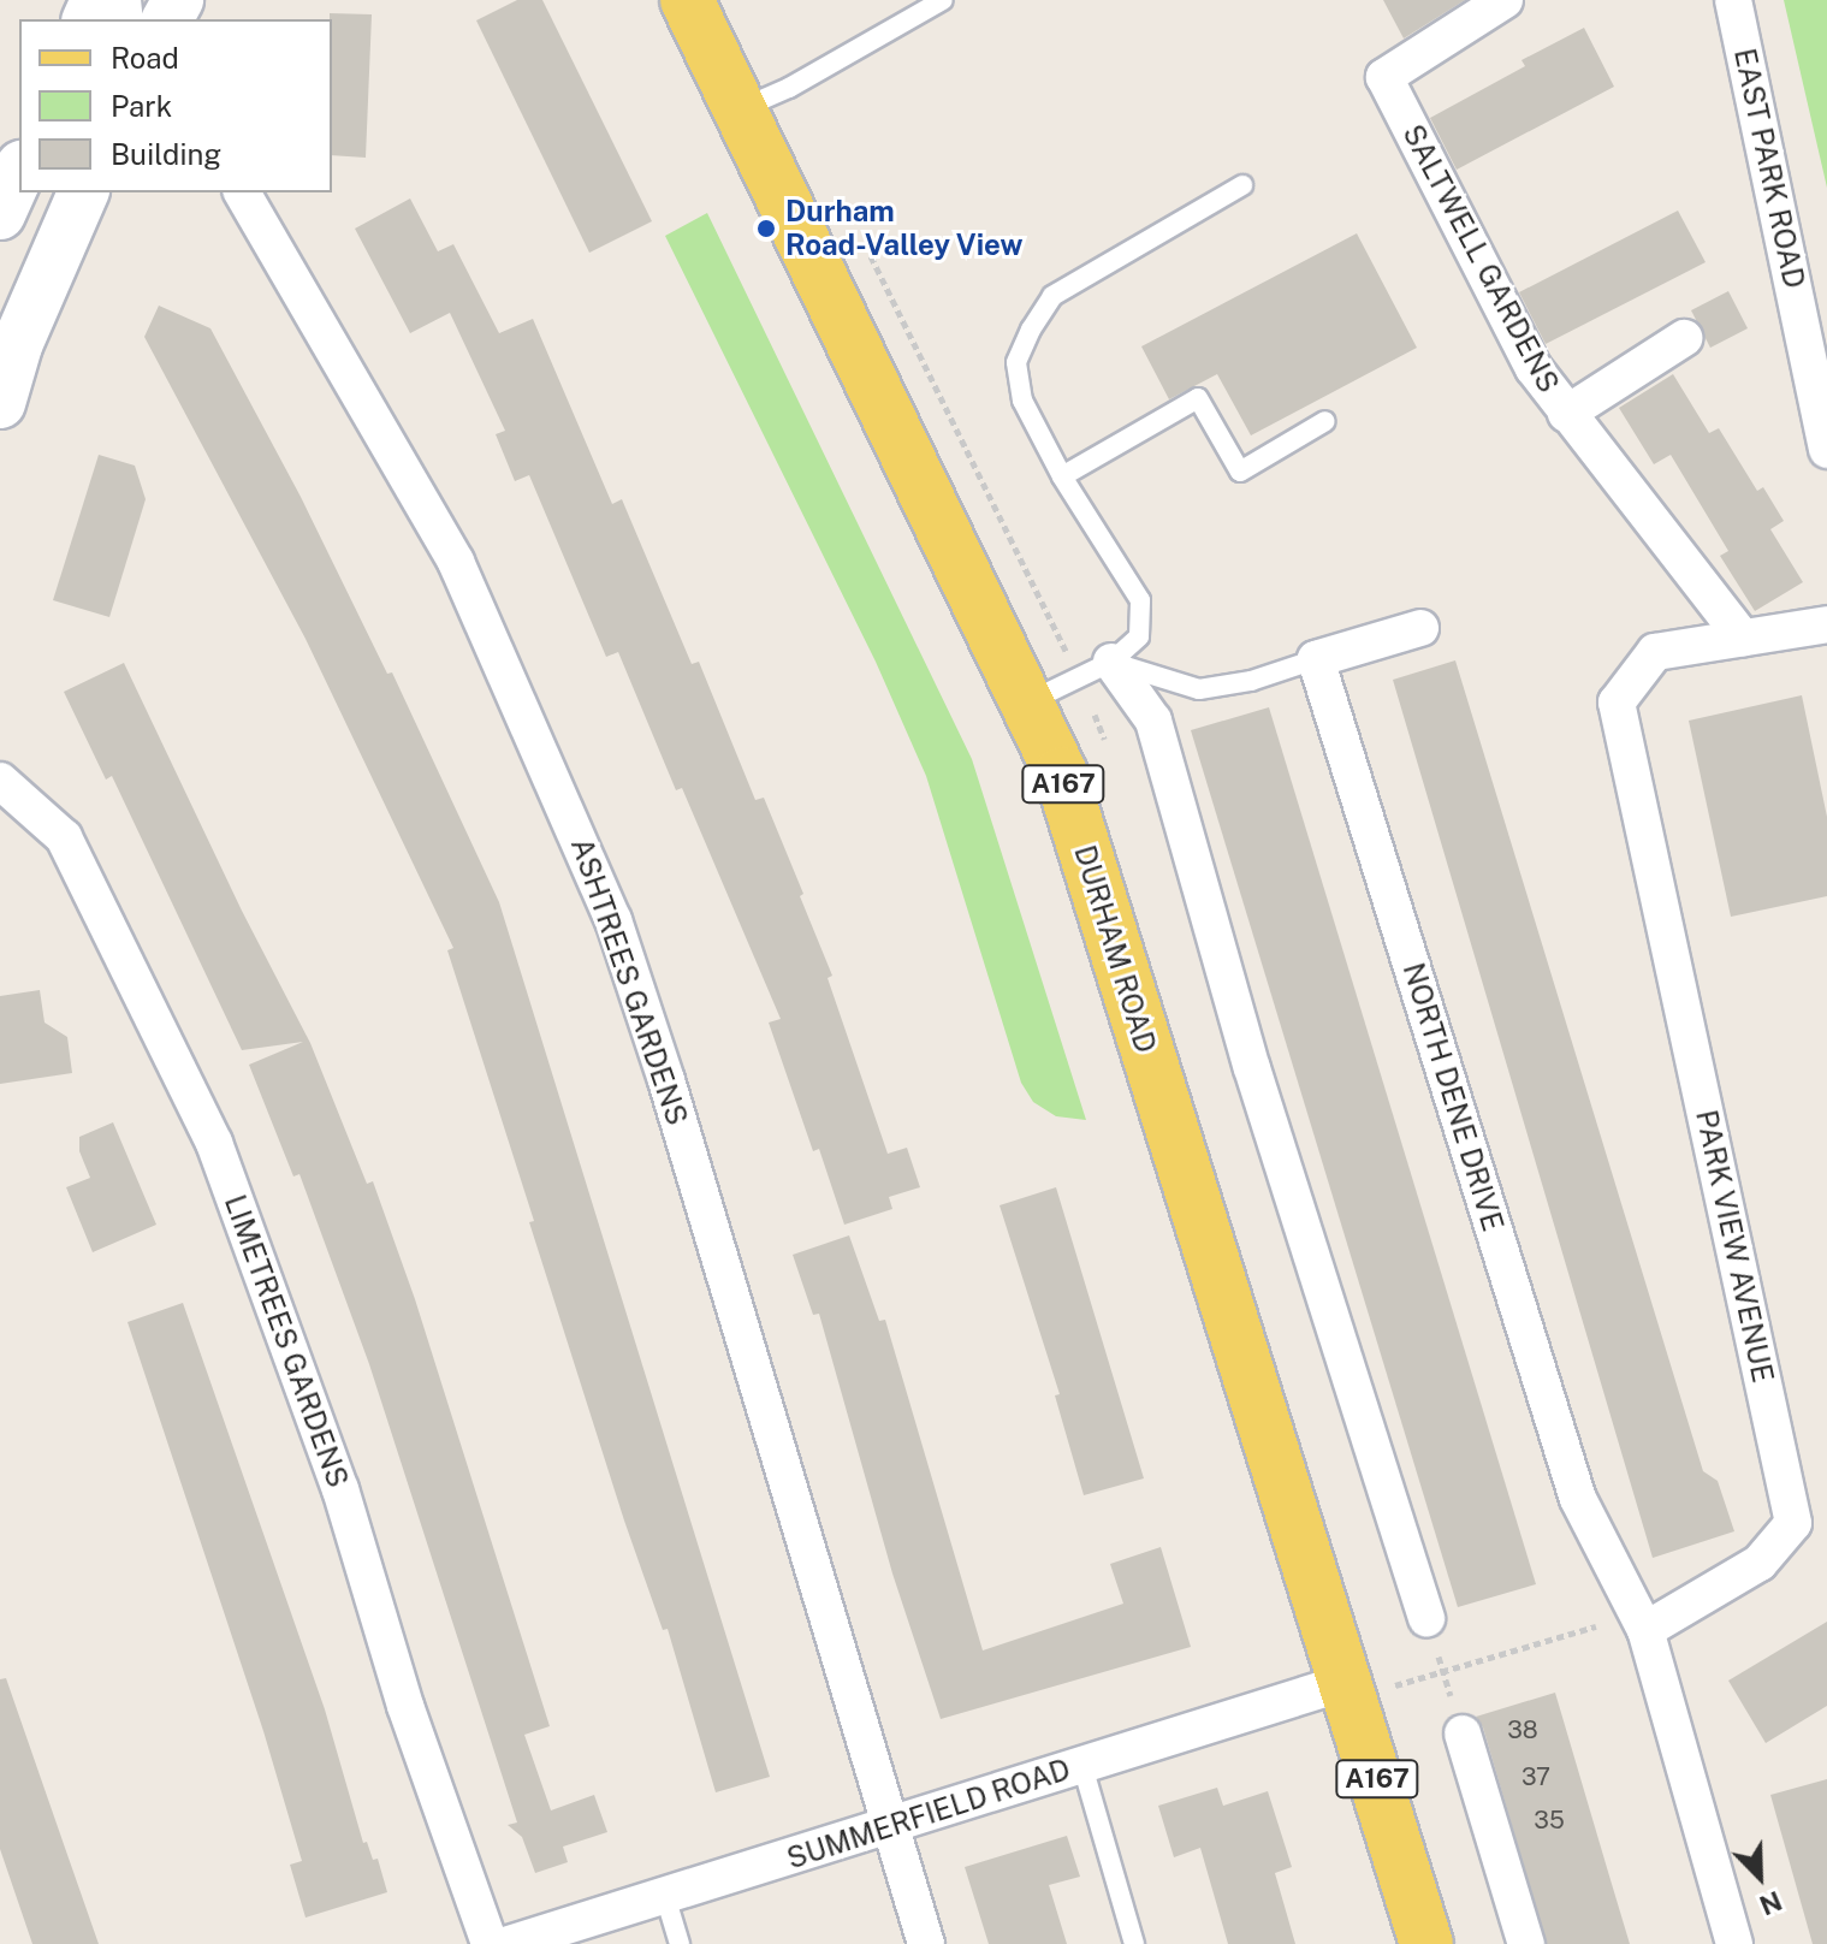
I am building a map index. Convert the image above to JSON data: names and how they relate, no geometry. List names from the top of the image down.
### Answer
{
  "streets": {
    "main road": ["A167", "DURHAM ROAD"],
    "street": [
      "EAST PARK ROAD",
      "SALTWELL GARDENS",
      "ASHTREES GARDENS",
      "NORTH DENE DRIVE",
      "PARK VIEW AVENUE",
      "LIMETREES GARDENS",
      "SUMMERFIELD ROAD"
    ]
  },
  "crossings": [
    ["SALTWELL GARDENS", "PARK VIEW AVENUE"],
    ["DURHAM ROAD", "SUMMERFIELD ROAD"],
    ["ASHTREES GARDENS", "SUMMERFIELD ROAD"],
    ["NORTH DENE DRIVE", "PARK VIEW AVENUE"]
  ],
  "places": ["Durham Road-Valley View"],
  "house_numbers": ["38", "37", "35"],
  "legend": ["Road", "Park", "Building"],
  "north": "bottom right"
}
